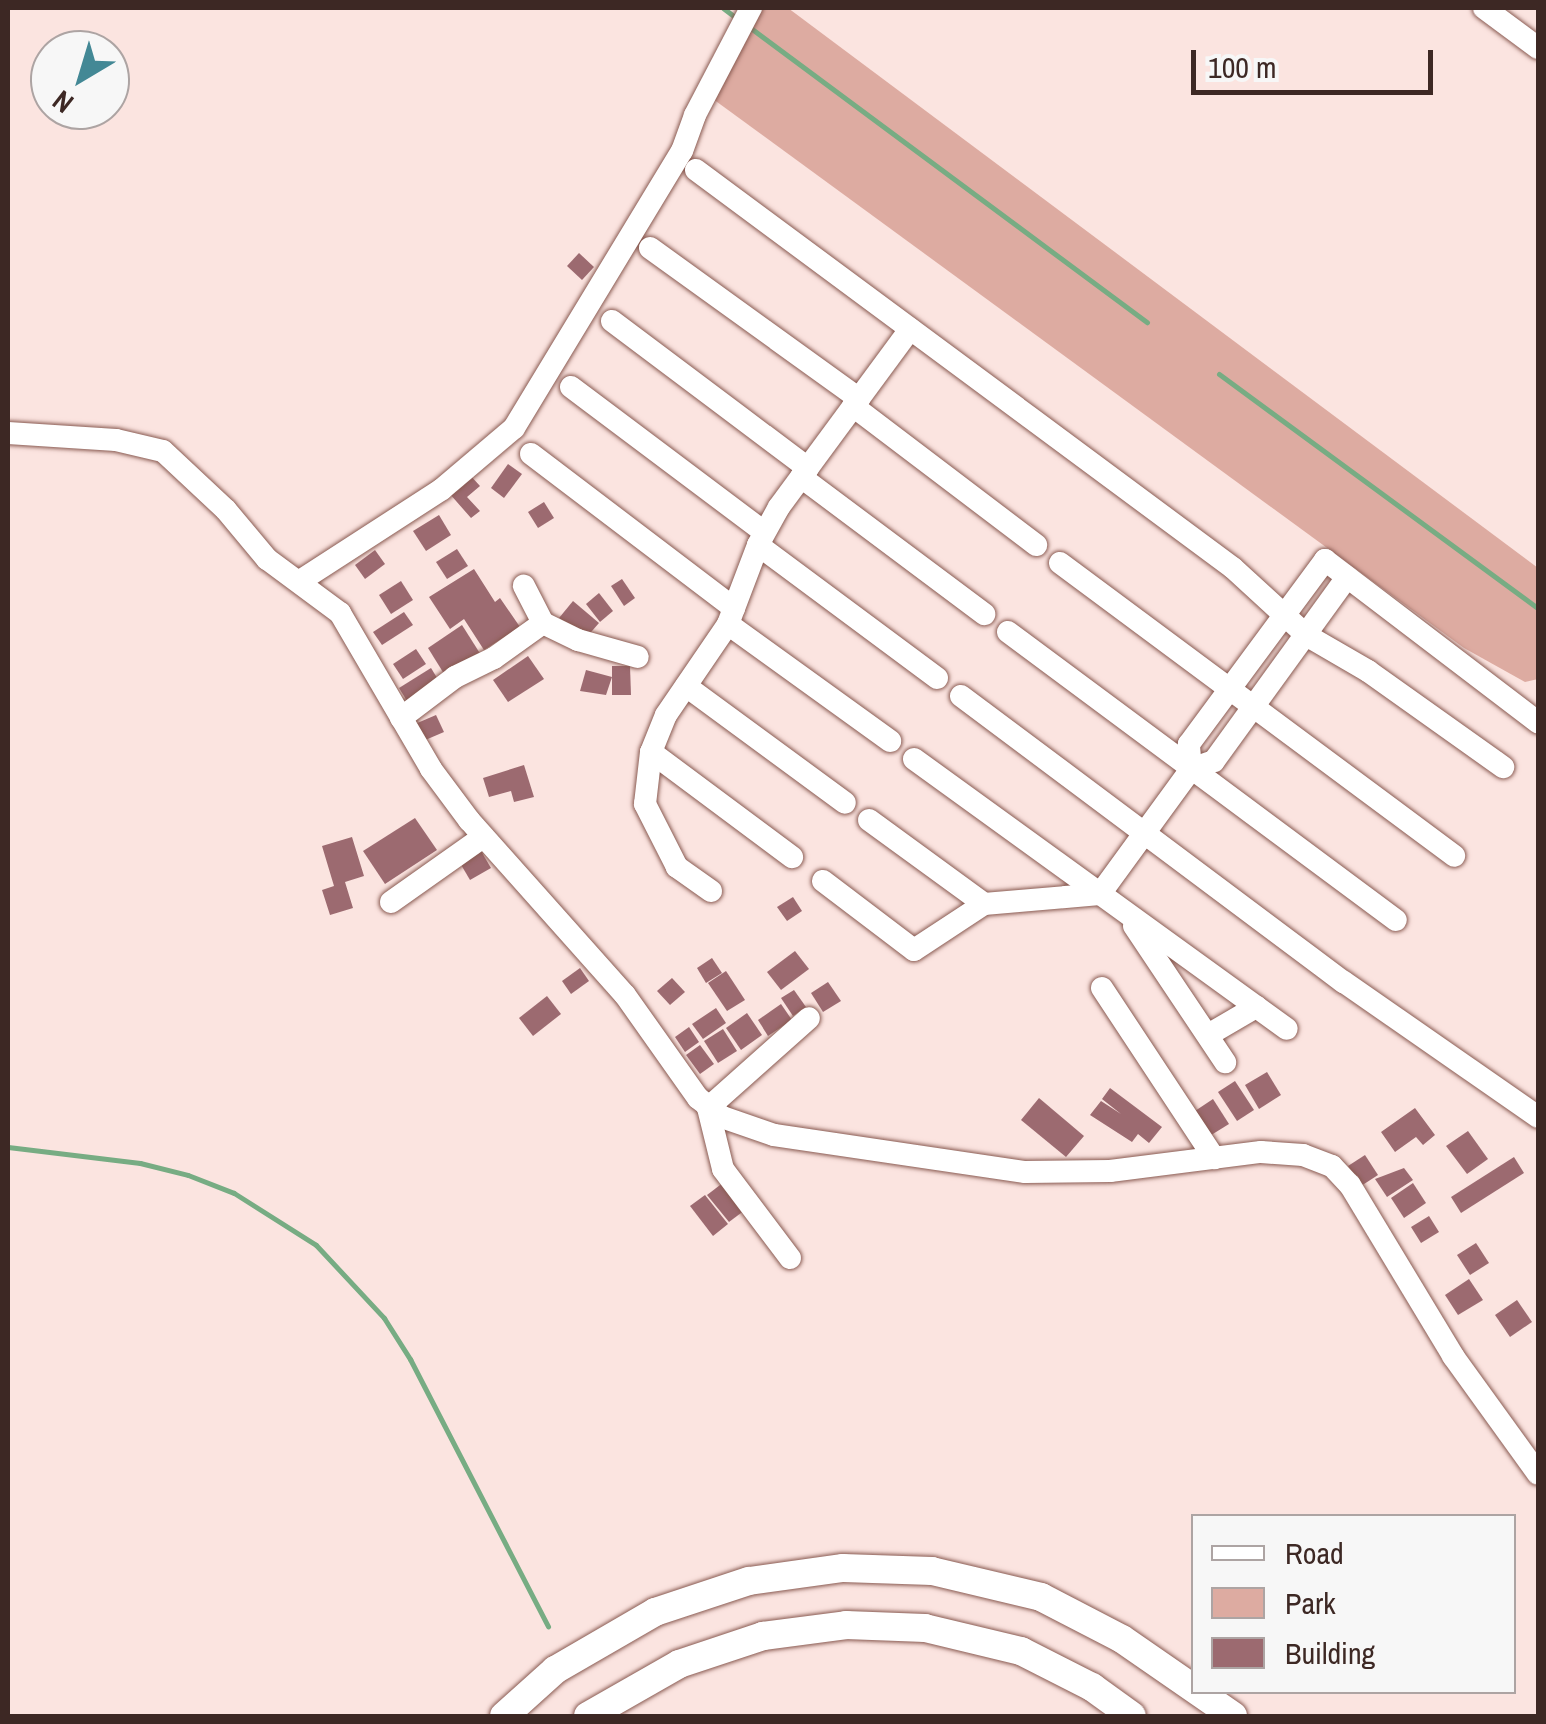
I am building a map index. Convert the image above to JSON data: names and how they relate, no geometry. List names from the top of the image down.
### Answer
{
  "legend": ["Road", "Park", "Building"],
  "scale_bar": "100 m",
  "north": "bottom left"
}
